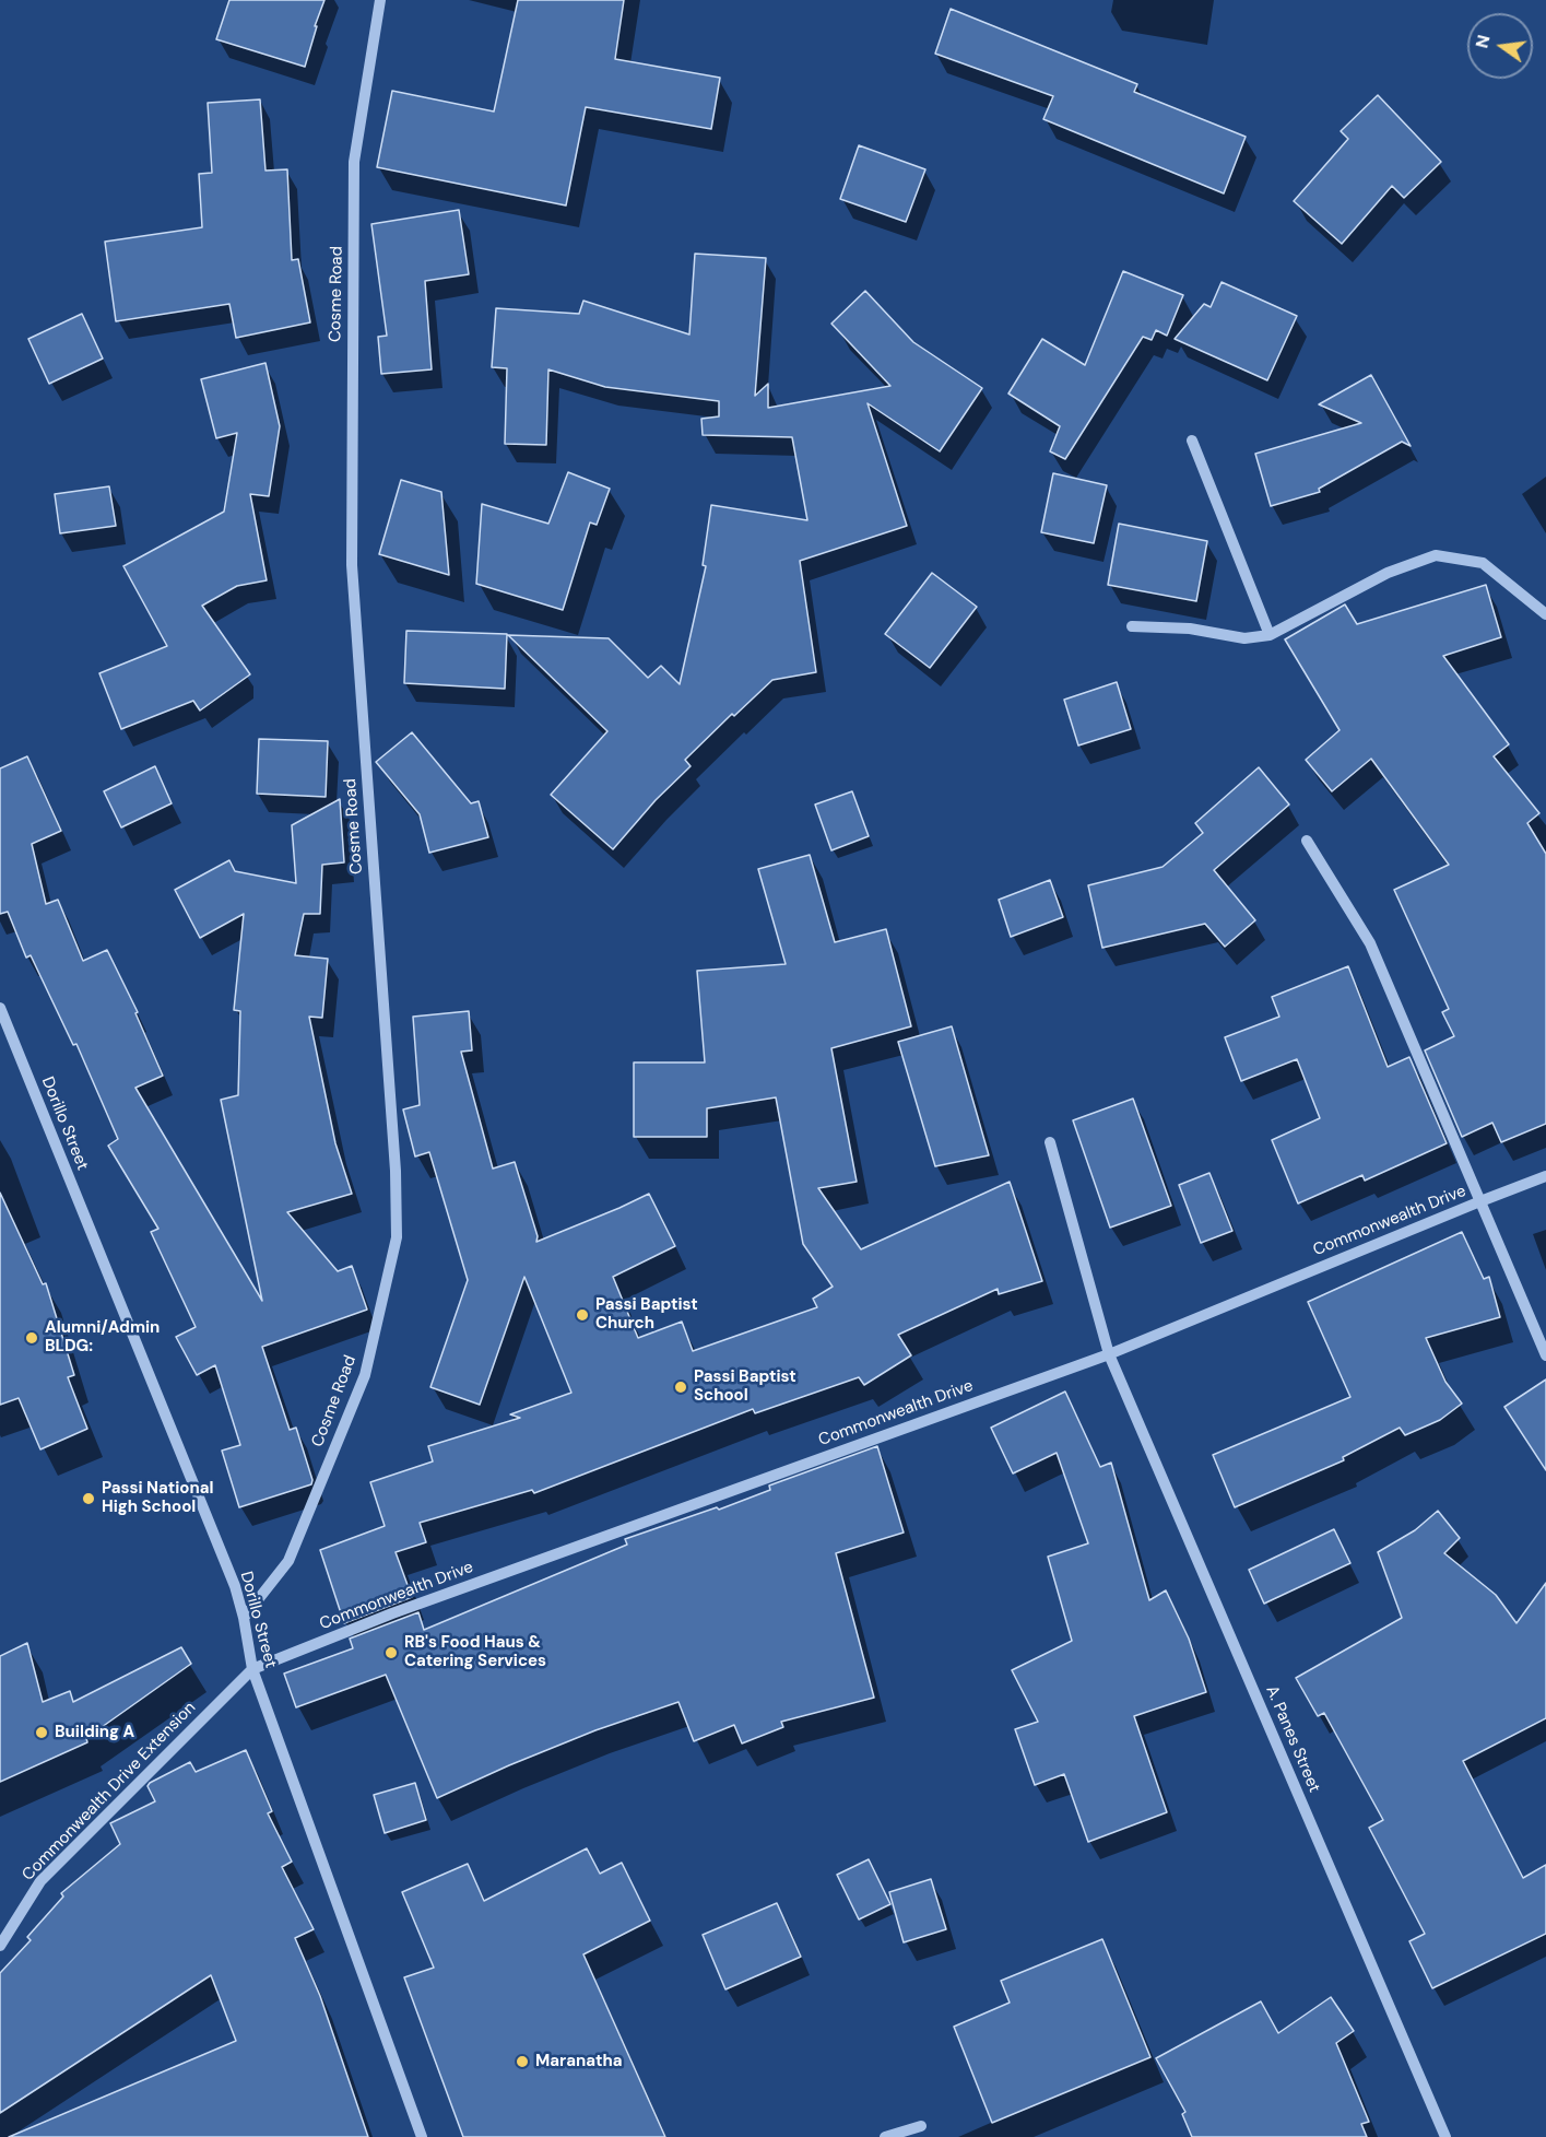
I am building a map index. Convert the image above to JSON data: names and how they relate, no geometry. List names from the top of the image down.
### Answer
{
  "streets": {
    "street": [
      "Cosme Road",
      "Dorillo Street",
      "Commonwealth Drive",
      "A. Panes Street",
      "Commonwealth Drive Extension"
    ]
  },
  "crossings": [
    ["Cosme Road", "Dorillo Street"],
    ["Dorillo Street", "Commonwealth Drive"],
    ["Dorillo Street", "Commonwealth Drive Extension"],
    ["Commonwealth Drive", "A. Panes Street"],
    ["Commonwealth Drive", "Commonwealth Drive Extension"]
  ],
  "places": [
    "Passi Baptist Church",
    "Alumni/Admin BLDG:",
    "Passi Baptist School",
    "Passi National High School",
    "RB's Food Haus & Catering Services",
    "Building A",
    "Maranatha"
  ],
  "north": "left"
}
